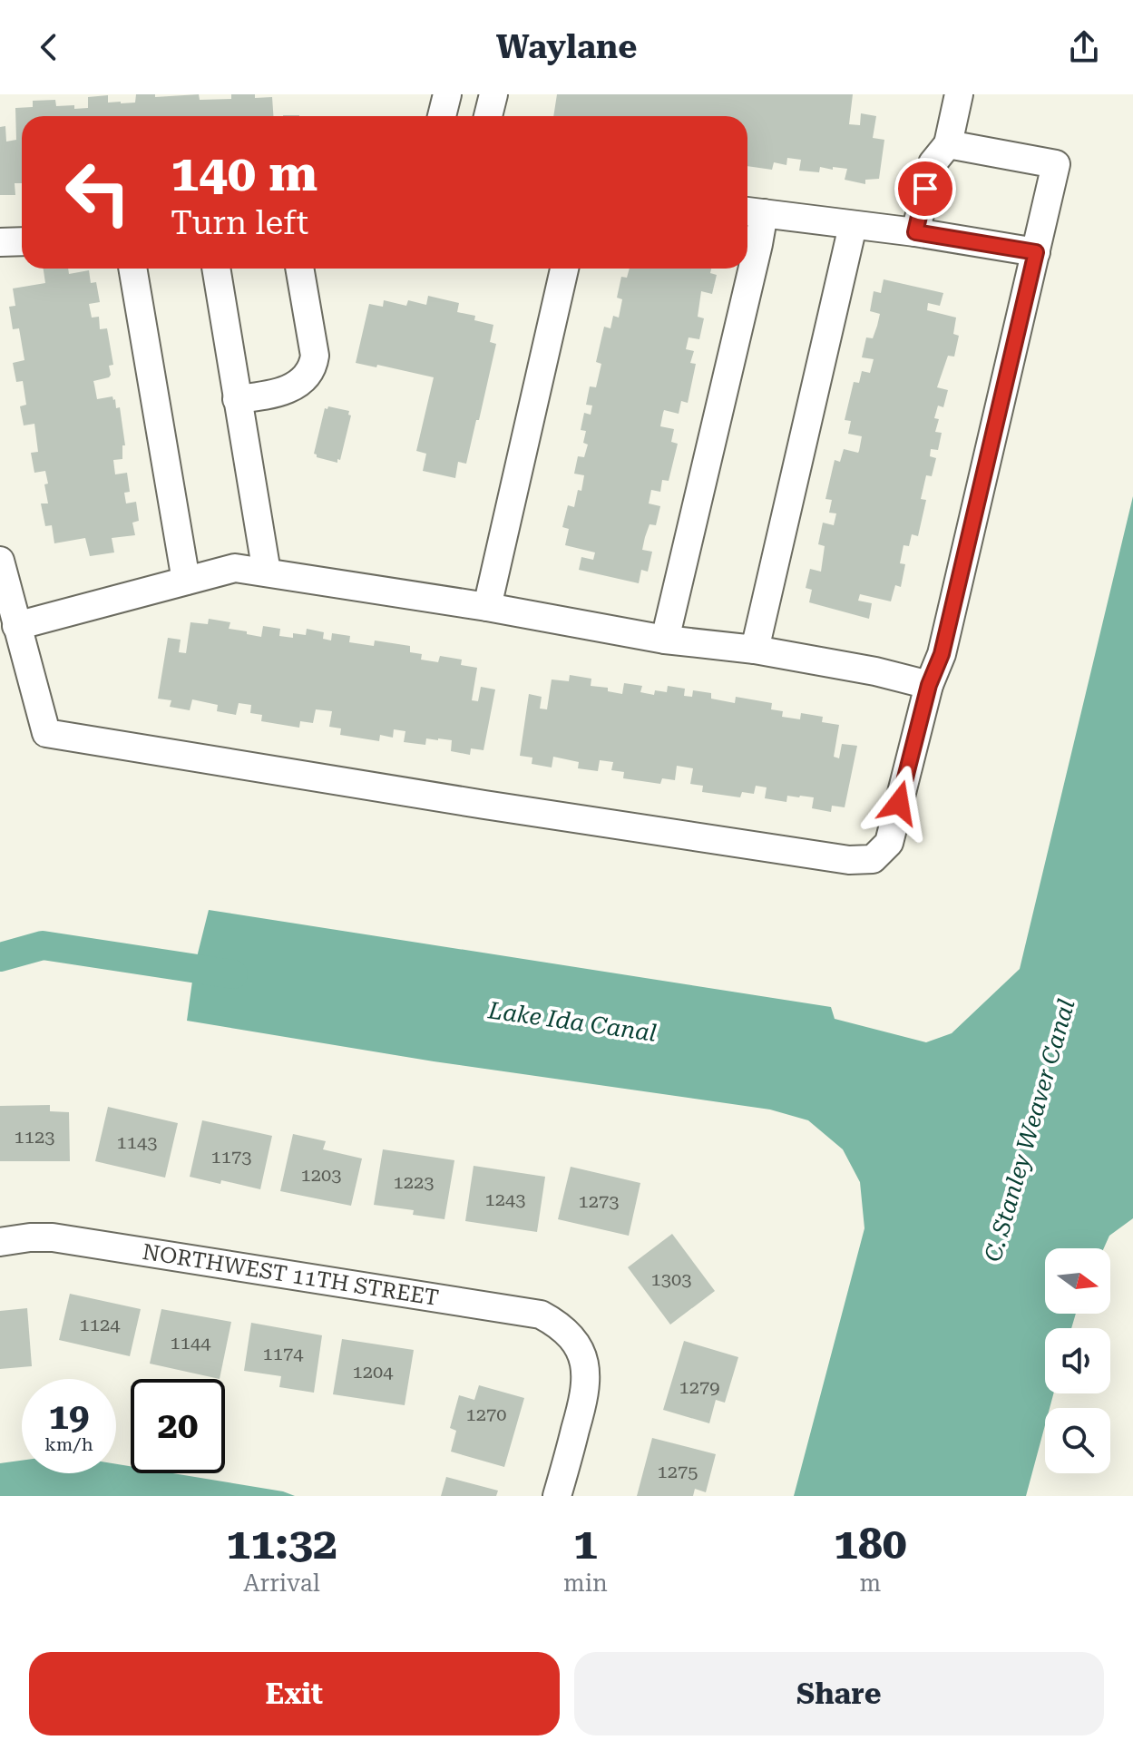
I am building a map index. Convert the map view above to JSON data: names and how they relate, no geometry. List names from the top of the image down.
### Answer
{
  "streets": {
    "street": ["NORTHWEST 11TH STREET"]
  },
  "water": ["Lake Ida Canal", "C. Stanley Weaver Canal"],
  "house_numbers": [
    "1123",
    "1143",
    "1173",
    "1203",
    "1223",
    "1243",
    "1273",
    "1303",
    "1124",
    "1144",
    "1174",
    "1204",
    "1279",
    "1270",
    "1275"
  ],
  "north": "right",
  "page": {
    "header": "Waylane",
    "turn": ["140 m", "Turn left"],
    "speed": "19 km/h",
    "limit": "20",
    "eta": [
      "11:32",
      "Arrival",
      "1",
      "min",
      "180",
      "m"
    ],
    "buttons": ["Exit", "Share"]
  }
}
